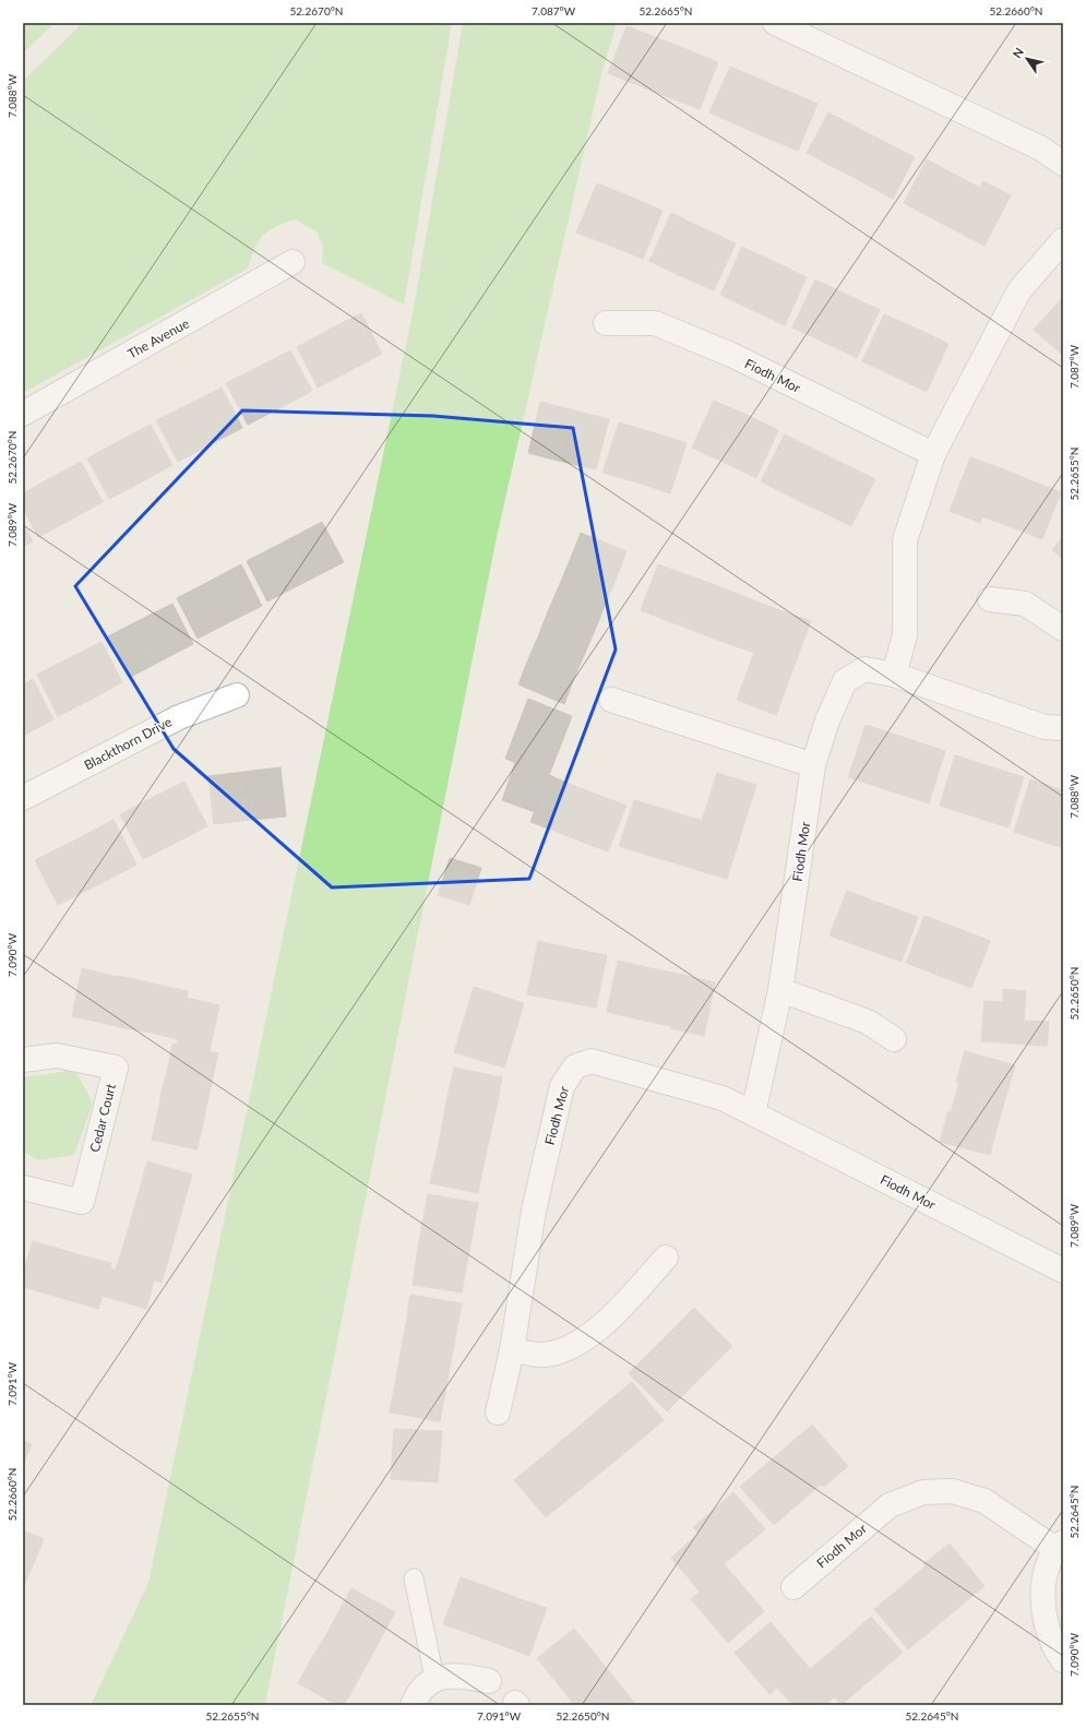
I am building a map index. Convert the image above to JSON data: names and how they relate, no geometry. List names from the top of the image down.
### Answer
{
  "streets": {
    "street": [
      "The Avenue",
      "Fiodh Mor",
      "Blackthorn Drive",
      "Cedar Court"
    ]
  },
  "north": "top left",
  "coordinates": [
    "52.2670°N",
    "7.087°W",
    "52.2665°N",
    "52.2660°N",
    "7.088°W",
    "52.2655°N",
    "7.089°W",
    "7.090°W",
    "52.2650°N",
    "7.091°W",
    "52.2645°N"
  ]
}
